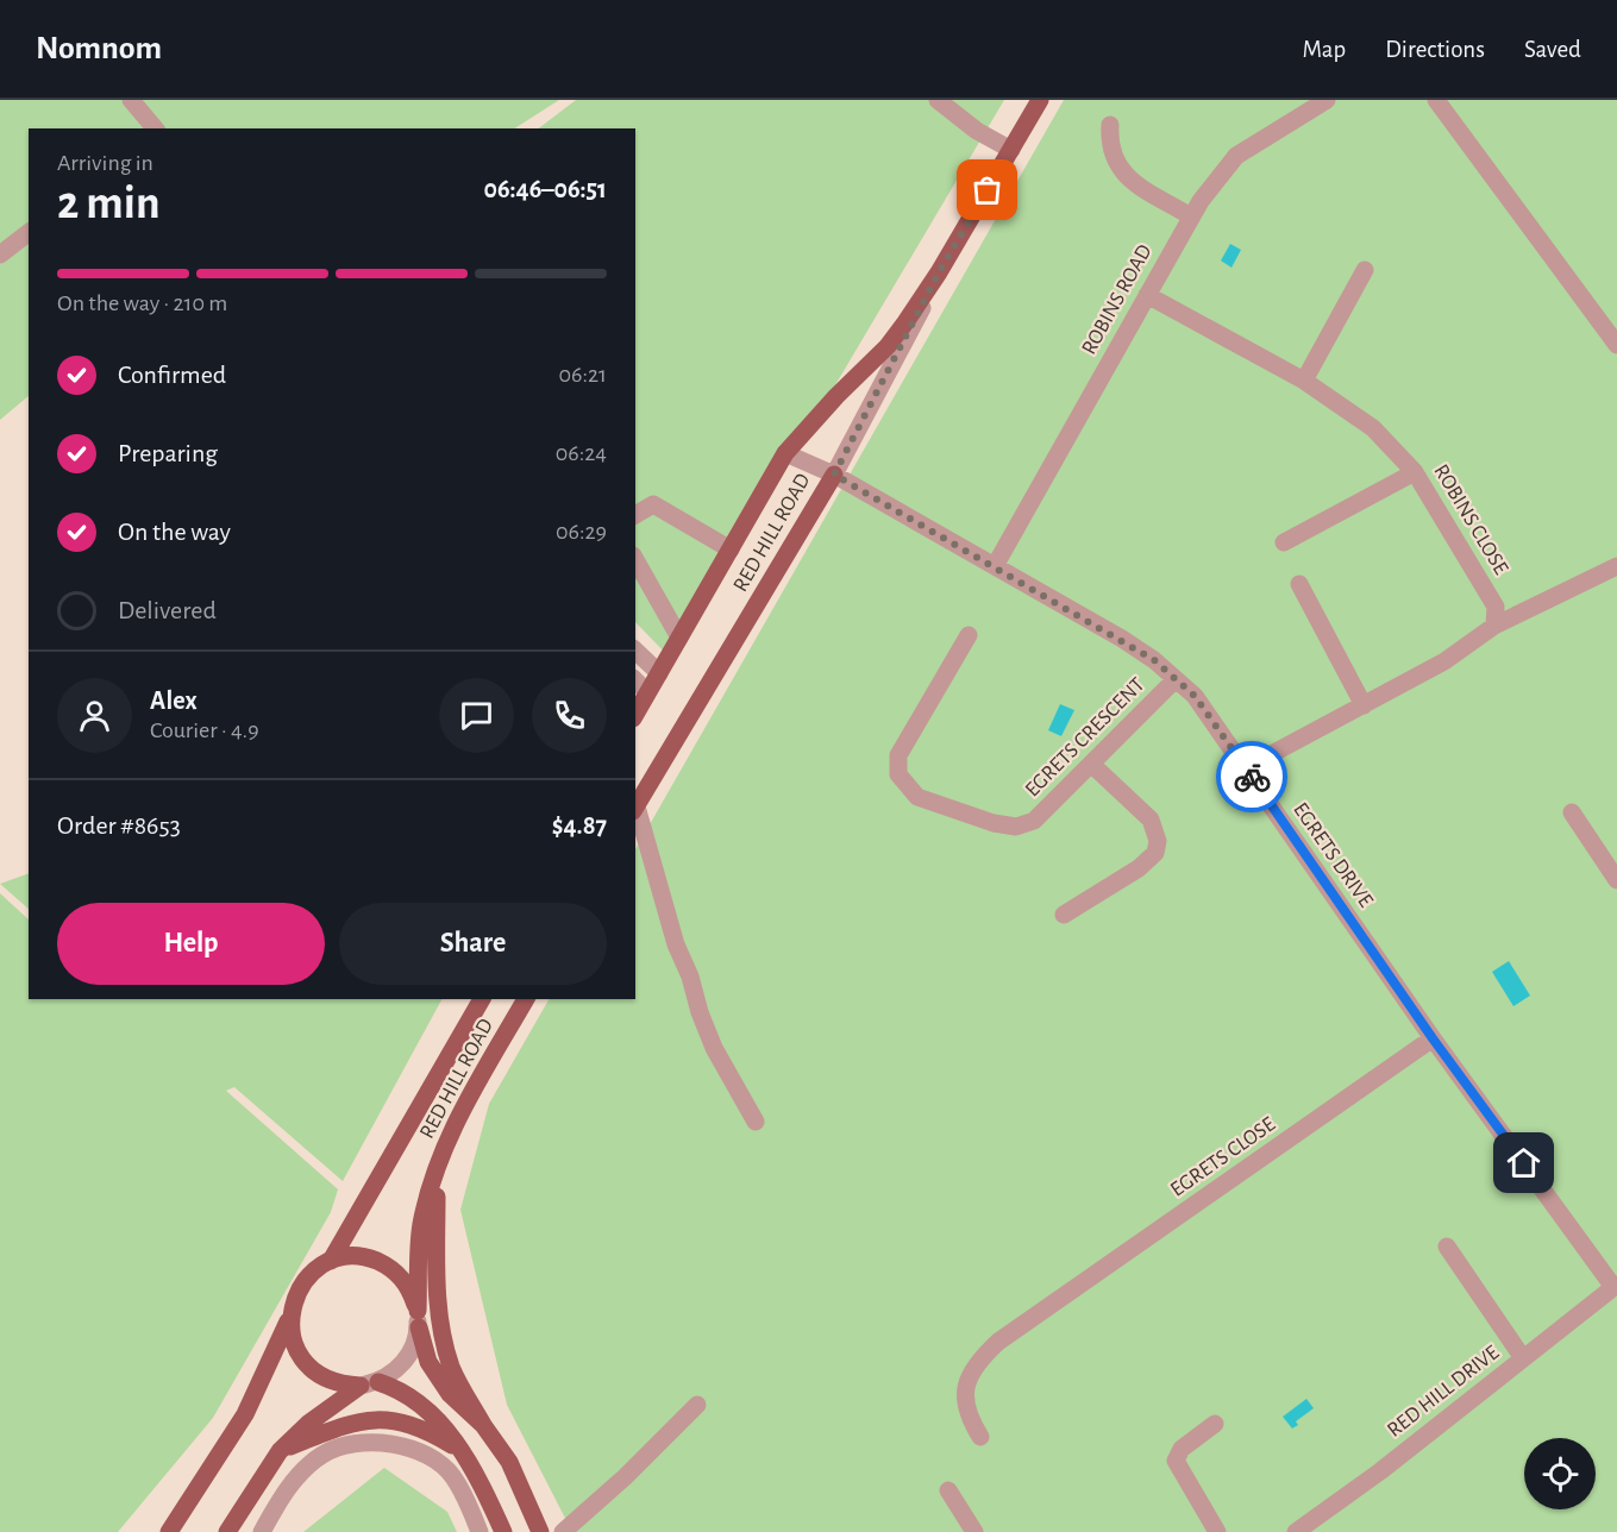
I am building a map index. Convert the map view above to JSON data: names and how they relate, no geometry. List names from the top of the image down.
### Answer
{
  "streets": {
    "main road": ["RED HILL ROAD"],
    "street": [
      "ROBINS ROAD",
      "ROBINS CLOSE",
      "EGRETS CRESCENT",
      "EGRETS DRIVE",
      "EGRETS CLOSE",
      "RED HILL DRIVE"
    ]
  },
  "crossings": [
    ["ROBINS ROAD", "ROBINS CLOSE"],
    ["ROBINS ROAD", "EGRETS DRIVE"],
    ["RED HILL ROAD", "EGRETS DRIVE"],
    ["EGRETS CRESCENT", "EGRETS DRIVE"],
    ["EGRETS DRIVE", "EGRETS CLOSE"],
    ["EGRETS DRIVE", "RED HILL DRIVE"]
  ],
  "page": {
    "header": "Nomnom",
    "nav": ["Map", "Directions", "Saved"],
    "heading": ["2 min", "Arriving in", "06:46–06:51"],
    "panel": [
      "Alex",
      "Courier · 4.9",
      "Order #8653",
      "$4.87"
    ],
    "bar": "On the way · 210 m",
    "list": [
      ["Confirmed", "06:21"],
      ["Preparing", "06:24"],
      ["On the way", "06:29"],
      "Delivered"
    ],
    "buttons": ["Help", "Share"]
  }
}
